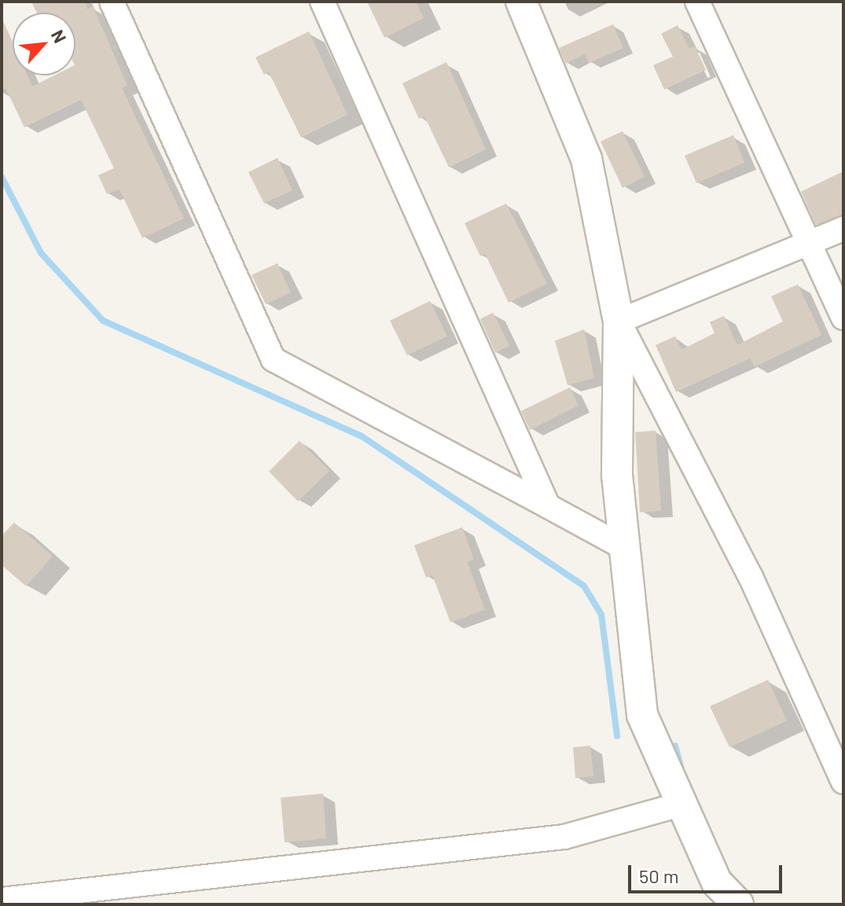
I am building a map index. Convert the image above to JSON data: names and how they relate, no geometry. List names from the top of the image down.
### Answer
{
  "scale_bar": "50 m",
  "north": "top right"
}
